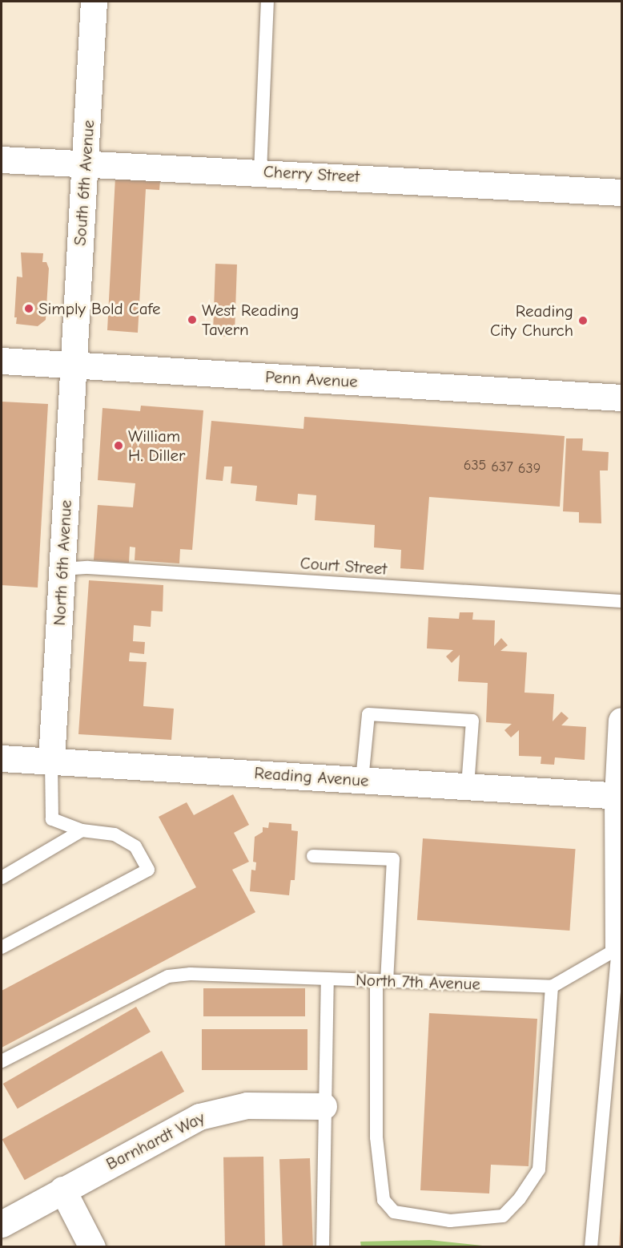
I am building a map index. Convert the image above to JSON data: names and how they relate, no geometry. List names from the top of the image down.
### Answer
{
  "streets": {
    "street": [
      "Cherry Street",
      "South 6th Avenue",
      "Penn Avenue",
      "North 6th Avenue",
      "Reading Avenue",
      "Barnhardt Way"
    ],
    "lane": ["Court Street", "North 7th Avenue"]
  },
  "crossings": [
    ["Cherry Street", "South 6th Avenue"],
    ["South 6th Avenue", "Penn Avenue"],
    ["South 6th Avenue", "North 6th Avenue"],
    ["Penn Avenue", "North 6th Avenue"],
    ["North 6th Avenue", "Court Street"],
    ["North 6th Avenue", "Reading Avenue"]
  ],
  "places": [
    "Simply Bold Cafe",
    "West Reading Tavern",
    "Reading City Church",
    "William H. Diller"
  ],
  "house_numbers": ["635", "637", "639"]
}
